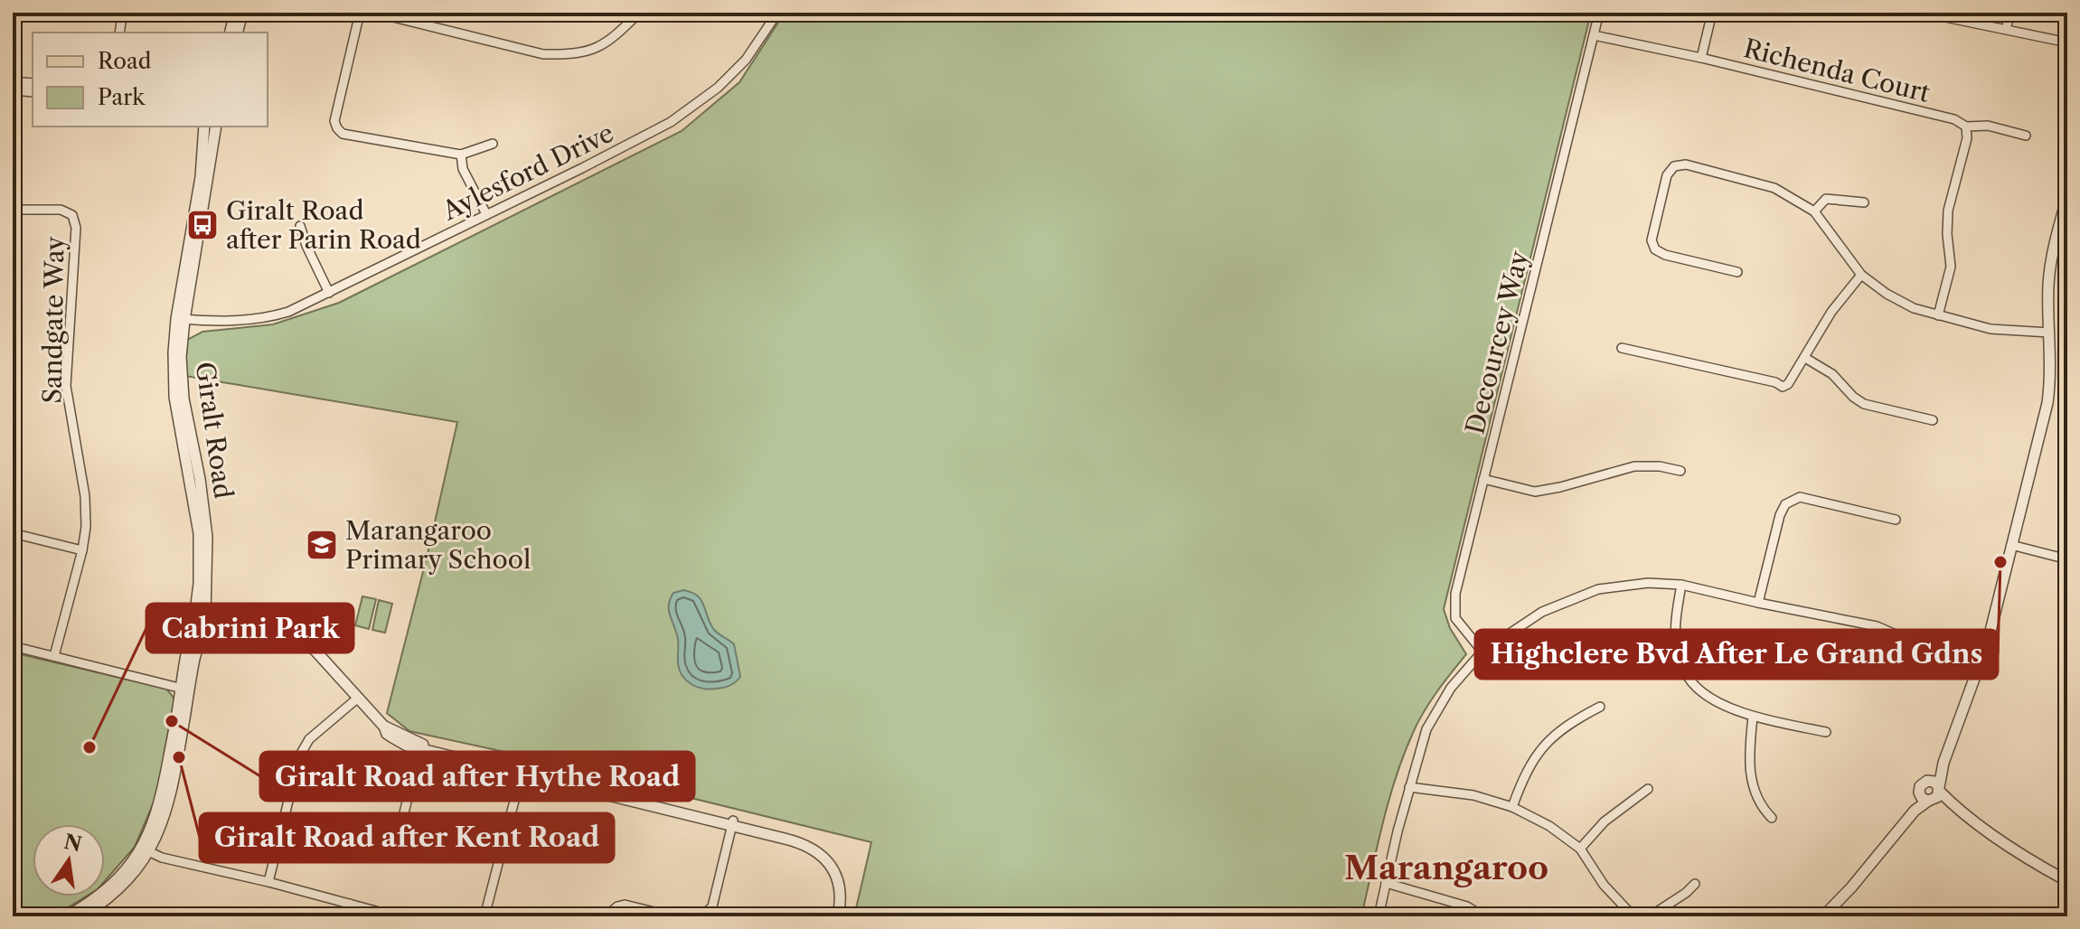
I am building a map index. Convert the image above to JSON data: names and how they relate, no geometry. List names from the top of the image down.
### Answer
{
  "streets": {
    "street": [
      "Richenda Court",
      "Aylesford Drive",
      "Sandgate Way",
      "Decourcey Way",
      "Giralt Road"
    ]
  },
  "crossings": [
    ["Richenda Court", "Decourcey Way"],
    ["Aylesford Drive", "Giralt Road"]
  ],
  "districts": ["Marangaroo"],
  "places": {
    "bus stop": ["Giralt Road after Parin Road"],
    "school or university": ["Marangaroo Primary School"],
    "other": [
      "Highclere Bvd After Le Grand Gdns",
      "Giralt Road after Hythe Road",
      "Cabrini Park",
      "Giralt Road after Kent Road"
    ]
  },
  "legend": ["Road", "Park"],
  "north": "top"
}
